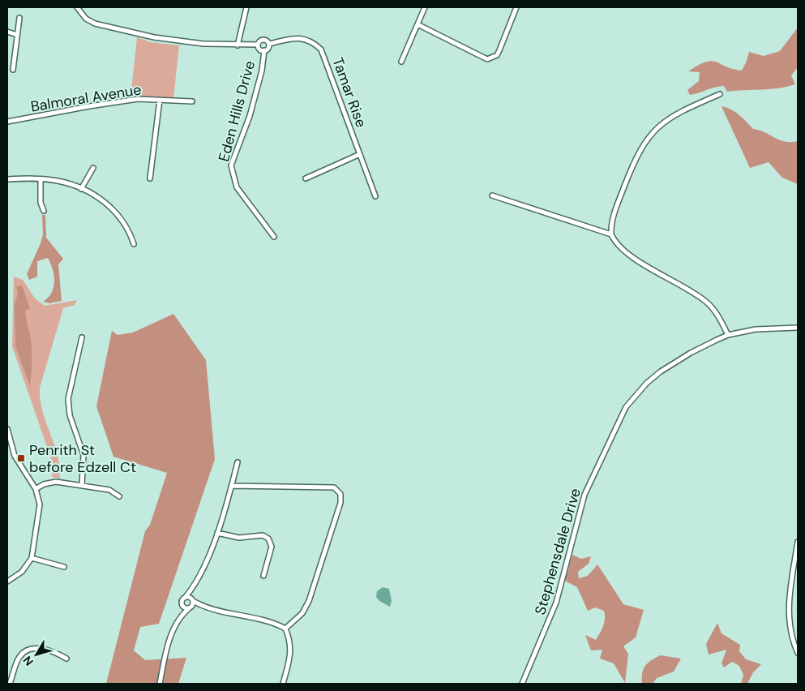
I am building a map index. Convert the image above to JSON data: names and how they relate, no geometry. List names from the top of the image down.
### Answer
{
  "streets": {
    "street": [
      "Tamar Rise",
      "Balmoral Avenue",
      "Eden Hills Drive",
      "Stephensdale Drive"
    ]
  },
  "crossings": [
    ["Tamar Rise", "Eden Hills Drive"]
  ],
  "places": {
    "transit": ["Penrith St before Edzell Ct"]
  },
  "north": "bottom left"
}
